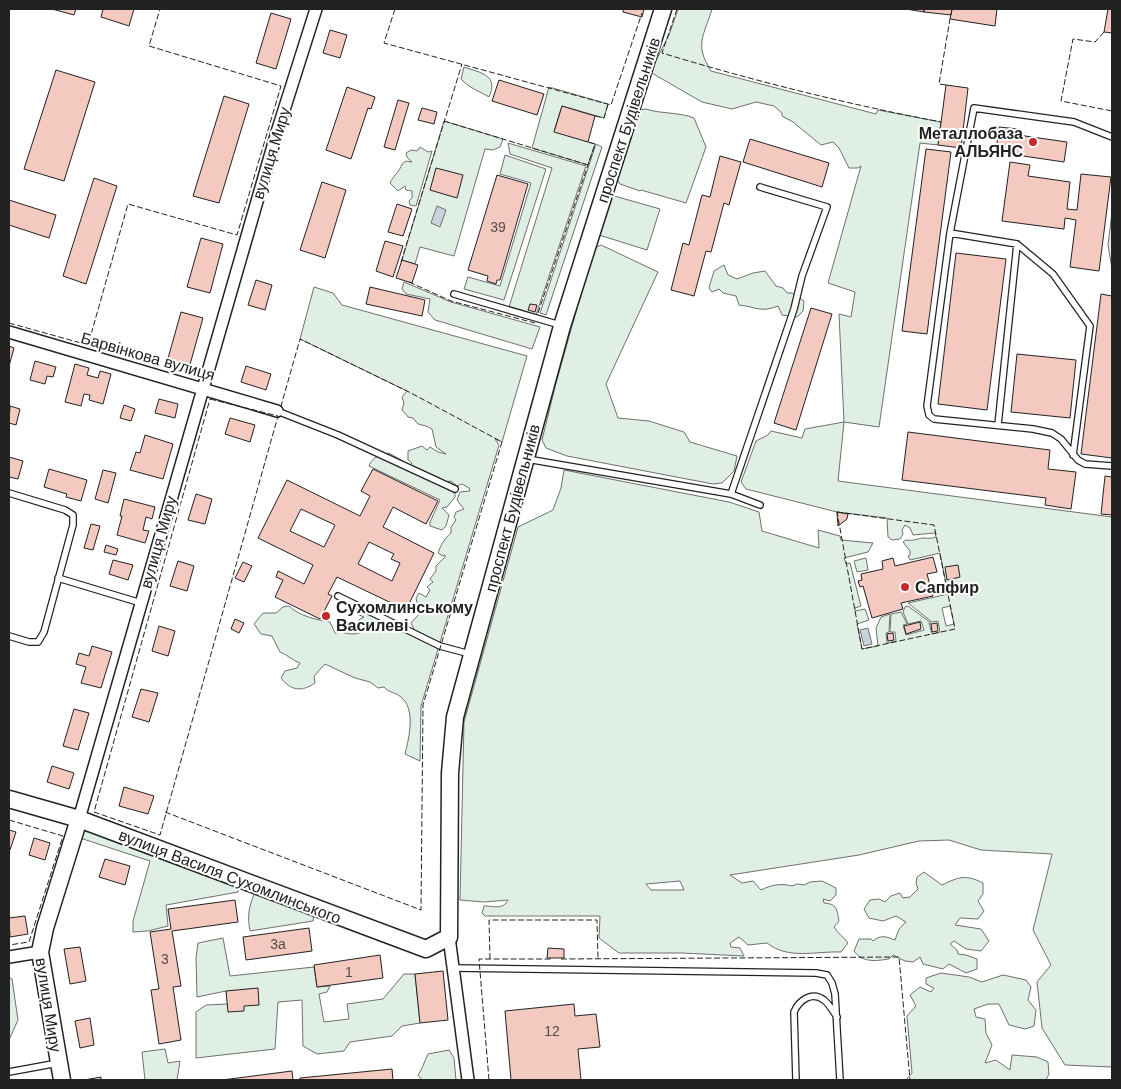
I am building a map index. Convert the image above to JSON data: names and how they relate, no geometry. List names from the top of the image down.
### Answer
{
  "streets": {
    "street": [
      "проспект Будівельників",
      "вулиця Миру",
      "Барвінкова вулиця",
      "вулиця Василя Сухомлинського"
    ]
  },
  "crossings": [
    ["проспект Будівельників", "вулиця Василя Сухомлинського"],
    ["вулиця Миру", "Барвінкова вулиця"],
    ["вулиця Миру", "вулиця Василя Сухомлинського"]
  ],
  "places": ["Металлобаза АЛЬЯНС", "Сапфир", "Сухомлинському Василеві"],
  "house_numbers": [
    "39",
    "3а",
    "3",
    "1",
    "12"
  ]
}
